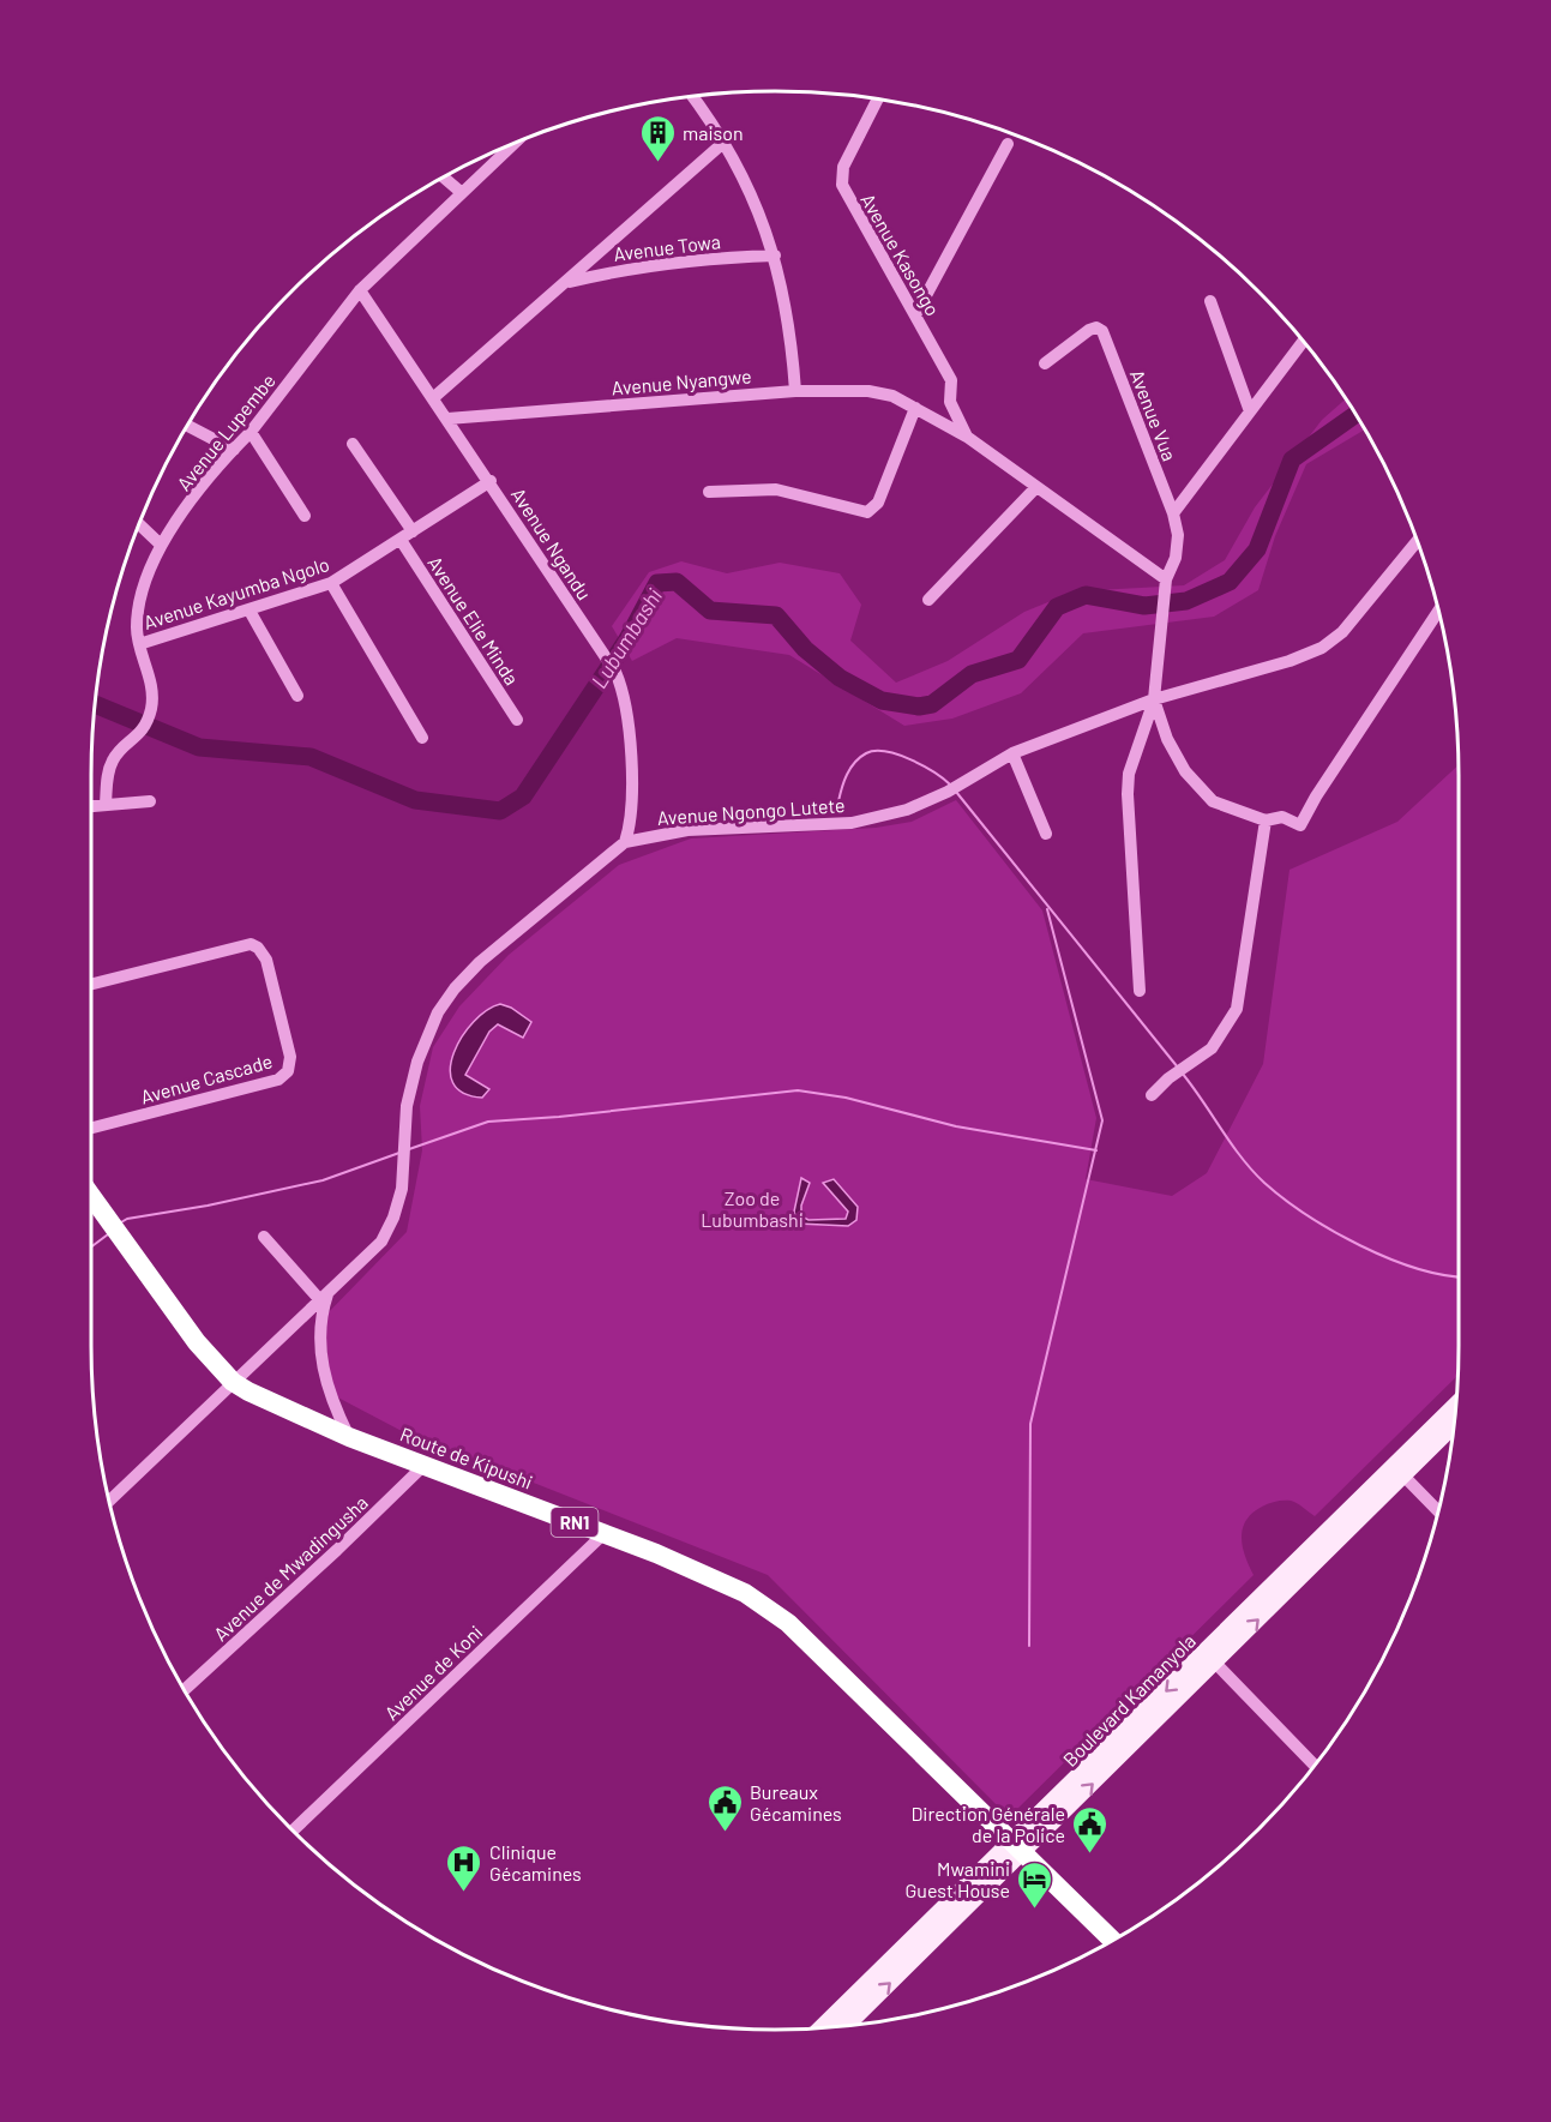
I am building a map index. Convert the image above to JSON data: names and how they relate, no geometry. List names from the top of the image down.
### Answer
{
  "streets": {
    "highway": ["Route de Kipushi", "RN1"],
    "main road": ["Boulevard Kamanyola"],
    "street": [
      "Avenue Towa",
      "Avenue Kasongo",
      "Avenue Nyangwe",
      "Avenue Vua",
      "Avenue Lupembe",
      "Avenue Ngandu",
      "Avenue Kayumba Ngolo",
      "Avenue Elie Minda",
      "Avenue Ngongo Lutete",
      "Avenue Cascade",
      "Avenue de Mwadingusha",
      "Avenue de Koni"
    ]
  },
  "crossings": [
    ["Avenue Towa", "Avenue Ngandu"],
    ["Avenue Kasongo", "Avenue Nyangwe"],
    ["Avenue Nyangwe", "Avenue Vua"],
    ["Avenue Nyangwe", "Avenue Ngandu"],
    ["Avenue Vua", "Avenue Ngongo Lutete"],
    ["Avenue Lupembe", "Avenue Ngandu"],
    ["Avenue Lupembe", "Avenue Kayumba Ngolo"],
    ["Avenue Ngandu", "Avenue Kayumba Ngolo"],
    ["Avenue Ngandu", "Avenue Ngongo Lutete"],
    ["Avenue Kayumba Ngolo", "Avenue Elie Minda"],
    ["Avenue Ngongo Lutete", "Route de Kipushi"],
    ["Route de Kipushi", "RN1"],
    ["Route de Kipushi", "Avenue de Mwadingusha"],
    ["Route de Kipushi", "Avenue de Koni"],
    ["Route de Kipushi", "Boulevard Kamanyola"],
    ["RN1", "Boulevard Kamanyola"]
  ],
  "water": ["Lubumbashi"],
  "parks": ["Zoo de Lubumbashi"],
  "places": {
    "building": ["maison"],
    "public building": ["Bureaux Gécamines", "Direction Générale de la Police"],
    "hospital": ["Clinique Gécamines"],
    "hotel": ["Mwamini Guest House"]
  }
}
